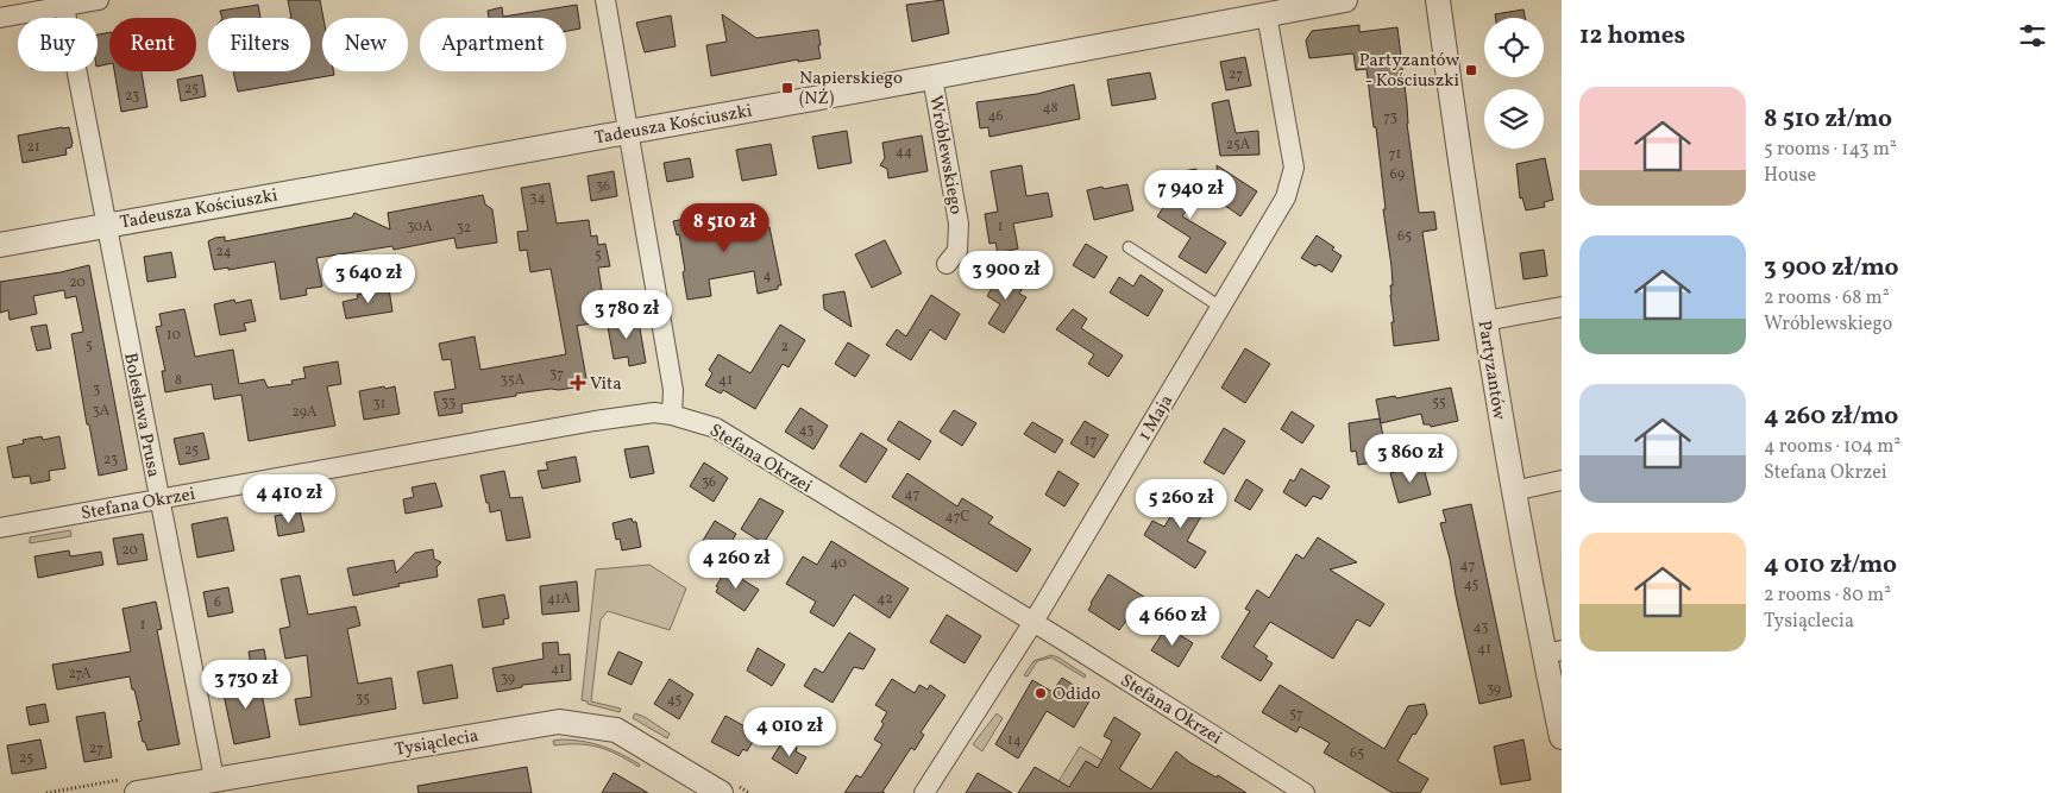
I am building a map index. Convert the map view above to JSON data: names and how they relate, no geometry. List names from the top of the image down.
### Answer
{
  "streets": {
    "street": [
      "Tadeusza Kościuszki",
      "Wróblewskiego",
      "Partyzantów",
      "Bolesława Prusa",
      "1 Maja",
      "Stefana Okrzei",
      "Tysiąclecia"
    ]
  },
  "crossings": [
    ["Tadeusza Kościuszki", "Wróblewskiego"],
    ["Tadeusza Kościuszki", "Bolesława Prusa"],
    ["Tadeusza Kościuszki", "1 Maja"],
    ["Bolesława Prusa", "Stefana Okrzei"],
    ["Bolesława Prusa", "Tysiąclecia"],
    ["1 Maja", "Stefana Okrzei"]
  ],
  "places": {
    "transit": ["Partyzantów - Kościuszki", "Napierskiego (NŻ)"],
    "health": ["Vita"],
    "other": ["Odido"]
  },
  "house_numbers": [
    "27",
    "25",
    "23",
    "48",
    "46",
    "73",
    "25A",
    "21",
    "44",
    "71",
    "69",
    "36",
    "34",
    "30A",
    "1",
    "32",
    "65",
    "24",
    "5",
    "4",
    "20",
    "10",
    "5",
    "2",
    "37",
    "8",
    "35A",
    "41",
    "3",
    "33",
    "55",
    "31",
    "3A",
    "29A",
    "43",
    "17",
    "25",
    "23",
    "36",
    "47",
    "47C",
    "20",
    "40",
    "47",
    "45",
    "41A",
    "42",
    "6",
    "1",
    "43",
    "41",
    "41",
    "27A",
    "39",
    "39",
    "35",
    "45",
    "57",
    "14",
    "27",
    "65",
    "25"
  ],
  "page": {
    "heading": "12 homes",
    "chip": [
      "Buy",
      "Rent",
      "Filters",
      "New",
      "Apartment"
    ],
    "list": [
      {
        "name": "8 510 zł/mo",
        "note": "5 rooms · 143 m² · House"
      },
      {
        "name": "3 900 zł/mo",
        "note": "2 rooms · 68 m² · Wróblewskiego"
      },
      {
        "name": "4 260 zł/mo",
        "note": "4 rooms · 104 m² · Stefana Okrzei"
      },
      {
        "name": "4 010 zł/mo",
        "note": "2 rooms · 80 m² · Tysiąclecia"
      }
    ],
    "price": [
      "7 940 zł",
      "8 510 zł",
      "3 900 zł",
      "3 640 zł",
      "3 780 zł",
      "3 860 zł",
      "4 410 zł",
      "5 260 zł",
      "4 260 zł",
      "4 660 zł",
      "3 730 zł",
      "4 010 zł"
    ]
  }
}
